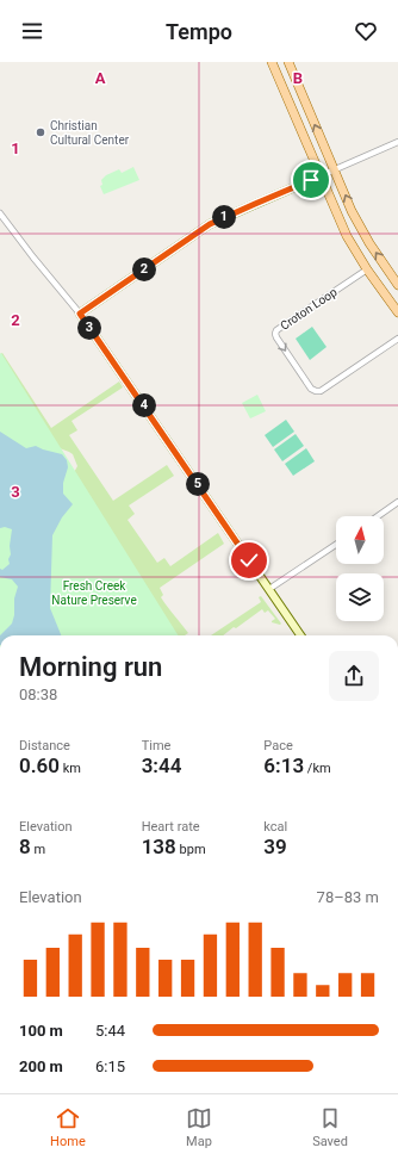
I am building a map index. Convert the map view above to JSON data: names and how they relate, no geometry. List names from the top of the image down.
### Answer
{
  "streets": {
    "street": ["Croton Loop"]
  },
  "parks": ["Fresh Creek Nature Preserve"],
  "places": ["Christian Cultural Center"],
  "north": "top",
  "page": {
    "header": "Tempo",
    "pins": [
      "1",
      "2",
      "3",
      "4",
      "5"
    ],
    "heading": ["Morning run", "08:38"],
    "stats": [
      ["Distance", "0.60 km"],
      ["Time", "3:44"],
      ["Pace", "6:13 /km"],
      ["Elevation", "8 m"],
      ["Heart rate", "138 bpm"],
      ["kcal", "39"]
    ],
    "chart": ["Elevation", "78–83 m"],
    "list": [
      {
        "name": "100 m",
        "note": "5:44"
      },
      {
        "name": "200 m",
        "note": "6:15"
      }
    ],
    "tabs": ["Home", "Map", "Saved"]
  },
  "grid": {
    "columns": ["A", "B"],
    "rows": ["1", "2", "3"]
  }
}
